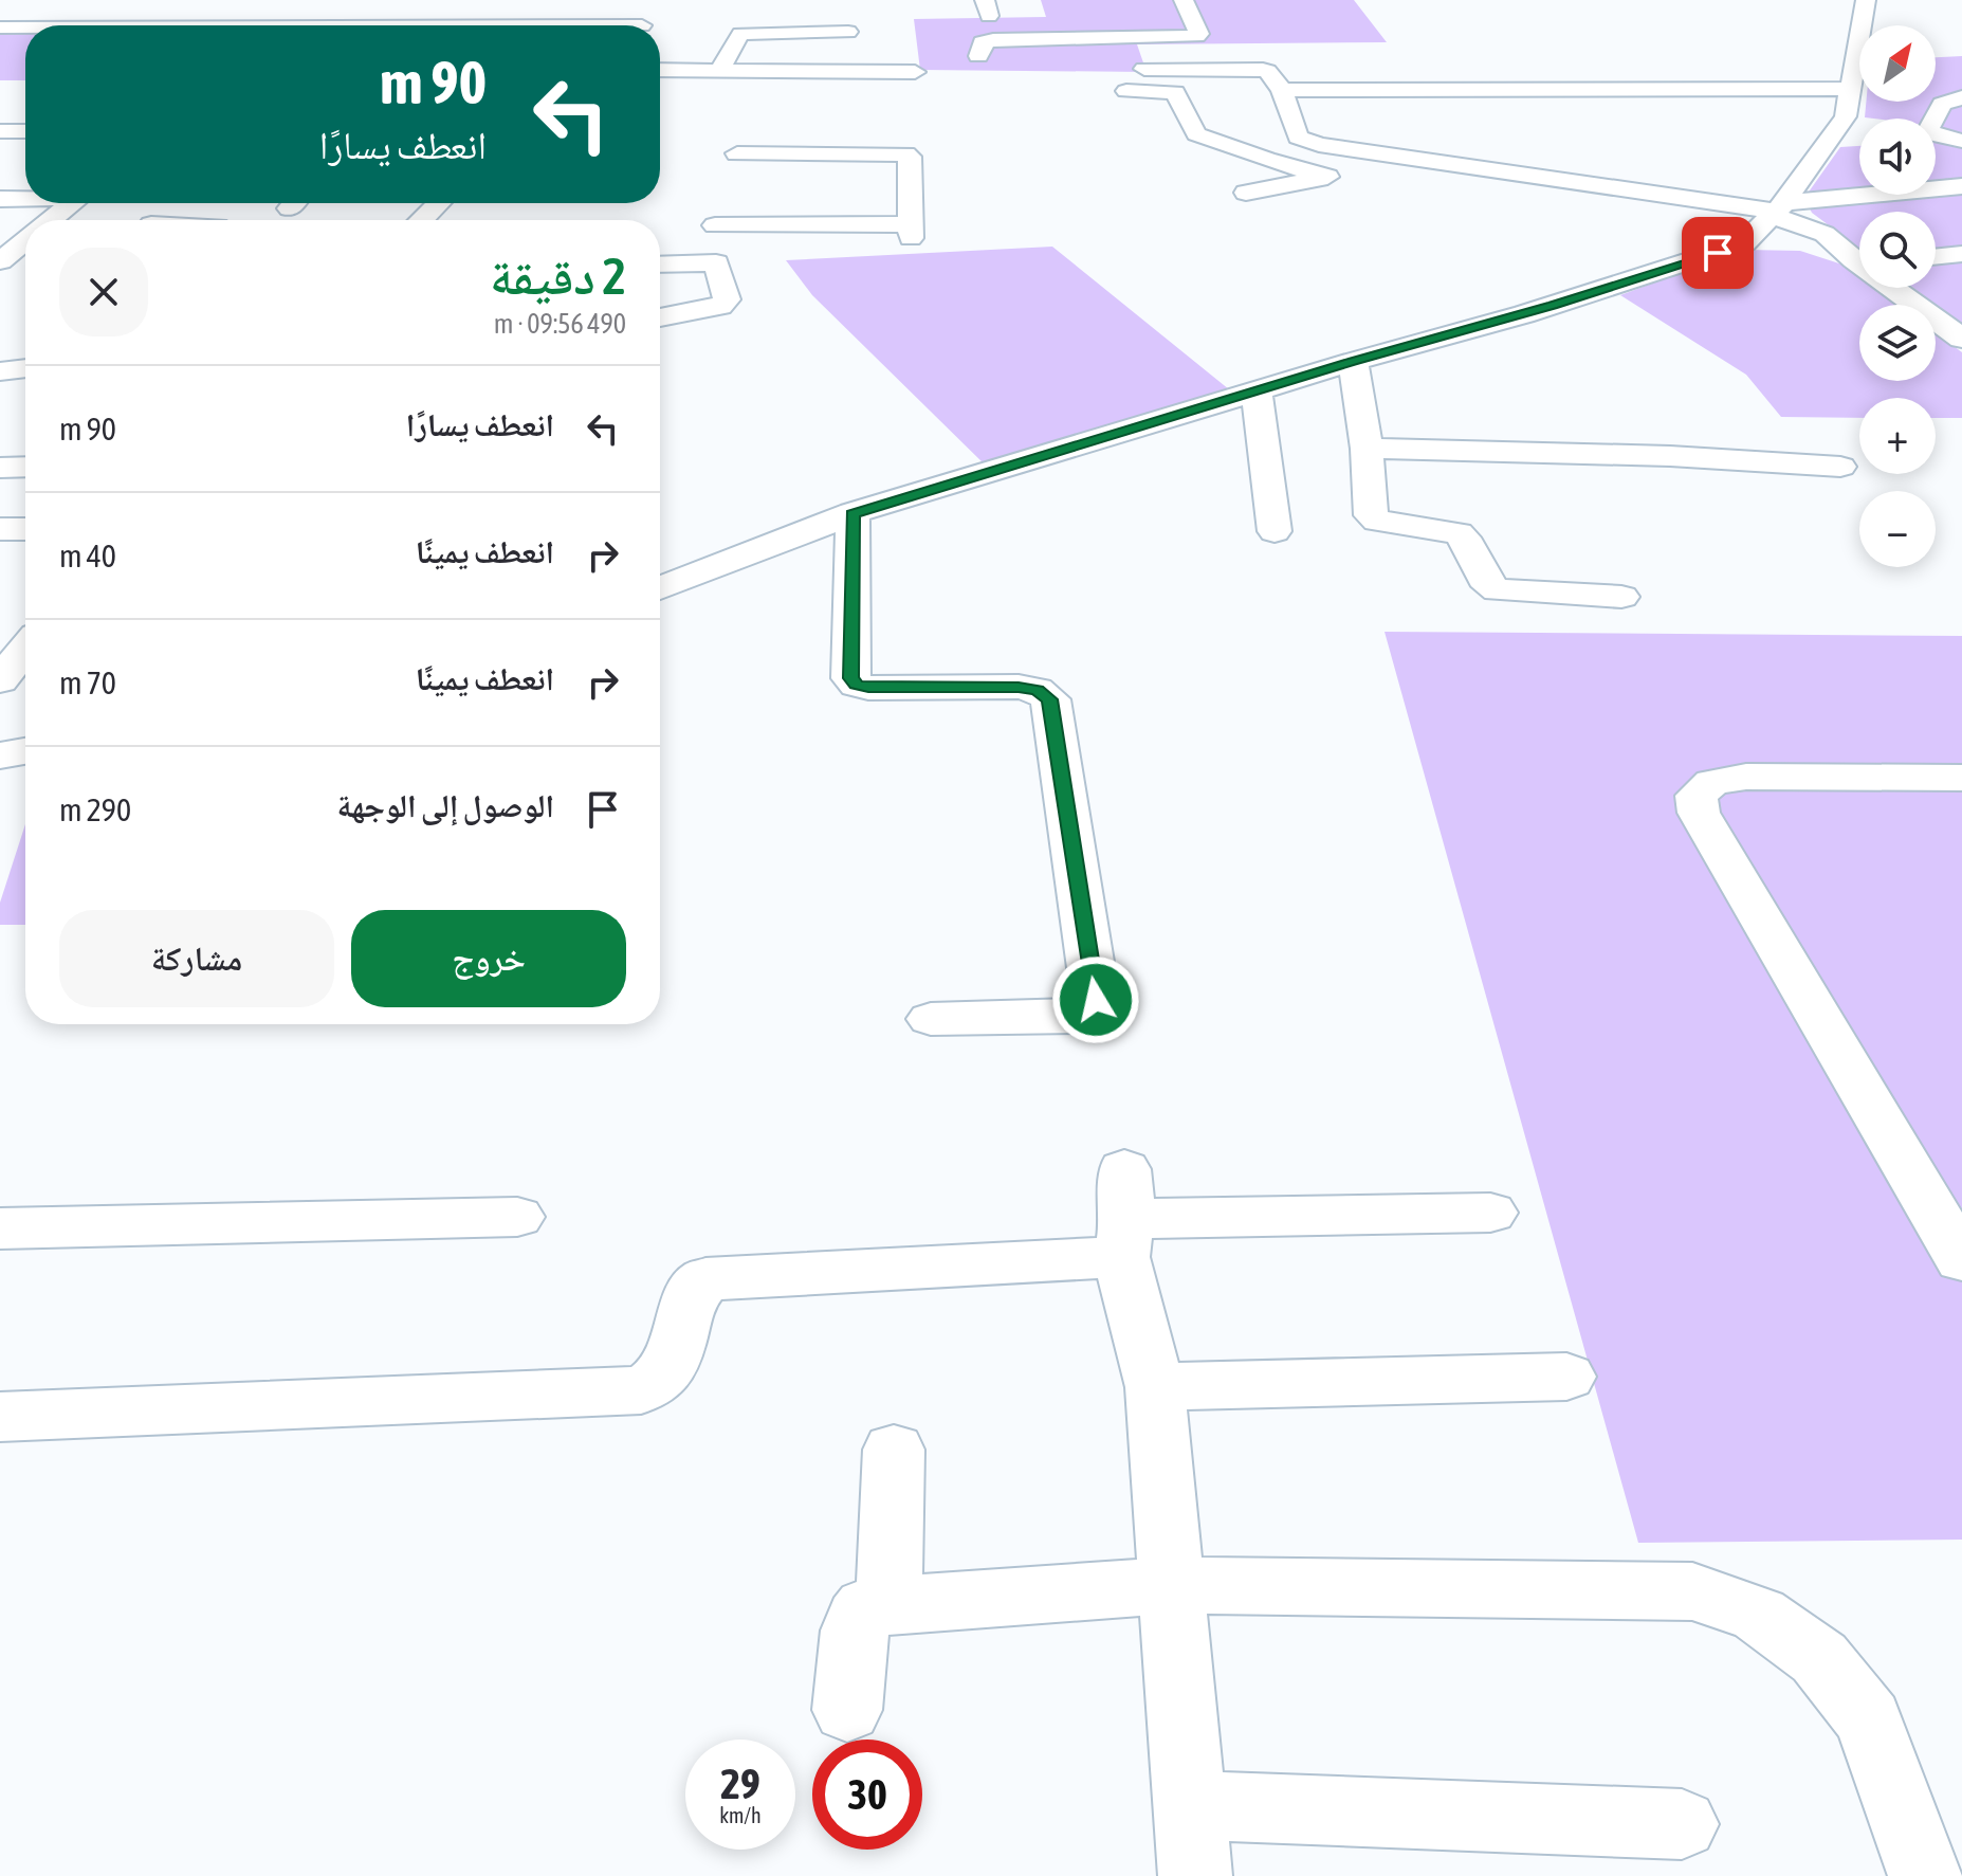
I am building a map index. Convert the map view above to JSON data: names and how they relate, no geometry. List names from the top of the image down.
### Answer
{
  "north": "top right",
  "page": {
    "map_buttons": ["+", "−"],
    "turn": ["90 m", "انعطف يسارًا"],
    "heading": ["2 دقيقة", "490 m · 09:56"],
    "list": [
      {
        "name": "انعطف يسارًا",
        "value": "90 m"
      },
      {
        "name": "انعطف يمينًا",
        "value": "40 m"
      },
      {
        "name": "انعطف يمينًا",
        "value": "70 m"
      },
      {
        "name": "الوصول إلى الوجهة",
        "value": "290 m"
      }
    ],
    "buttons": ["خروج", "مشاركة"],
    "speed": "29 km/h",
    "limit": "30"
  }
}
